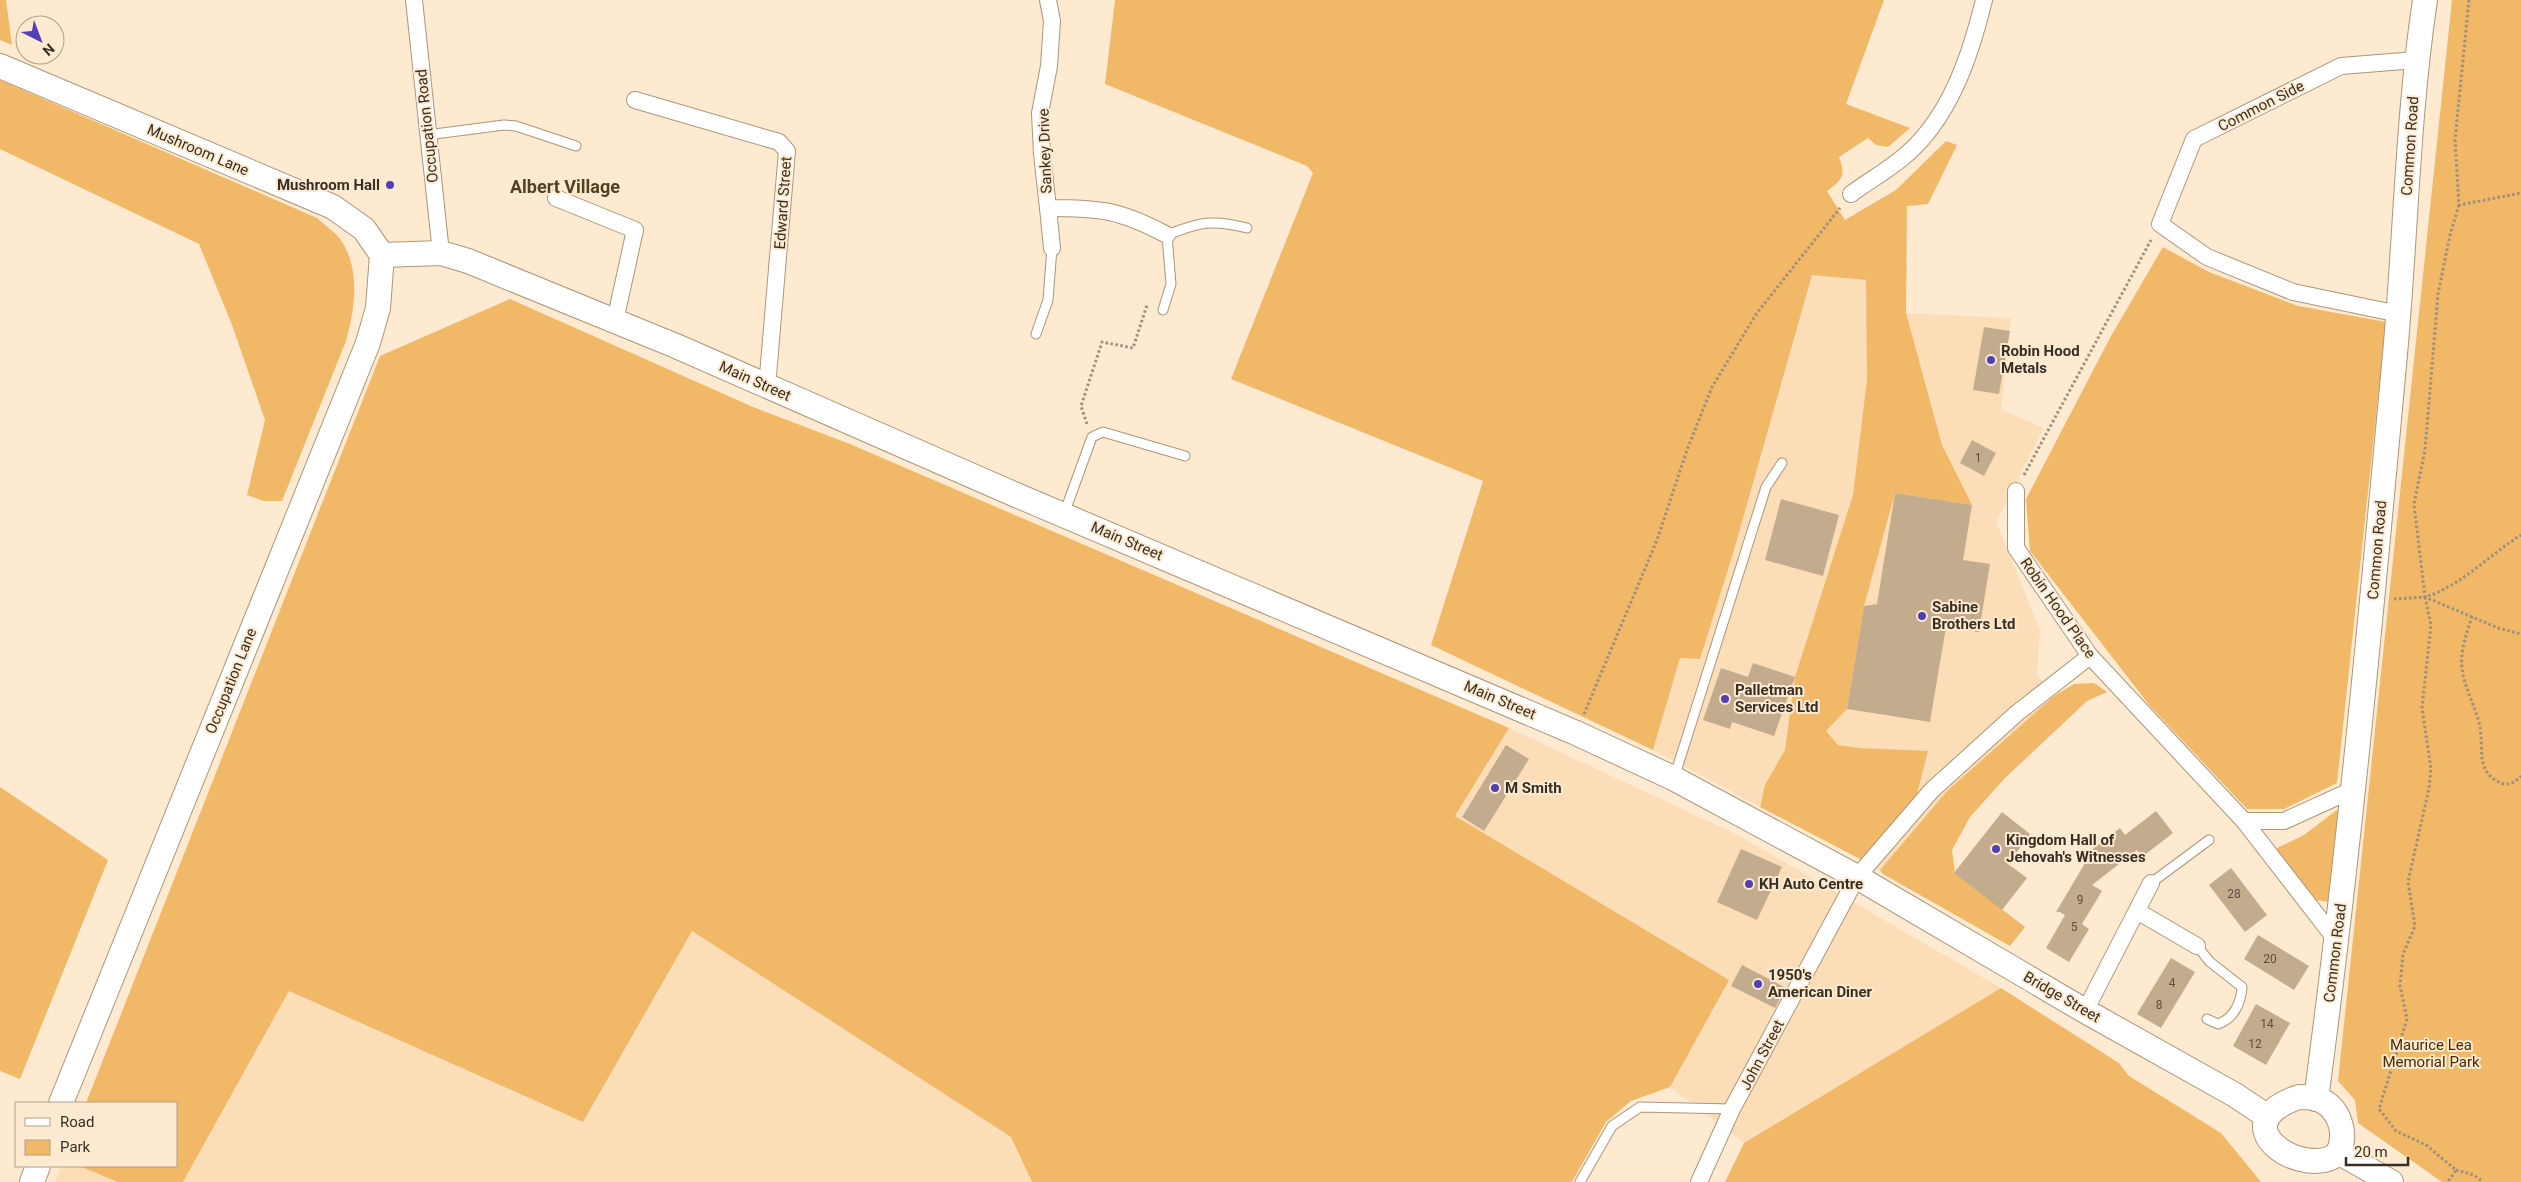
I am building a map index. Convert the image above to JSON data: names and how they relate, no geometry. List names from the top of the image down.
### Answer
{
  "streets": {
    "street": [
      "Common Side",
      "Occupation Road",
      "Common Road",
      "Mushroom Lane",
      "Sankey Drive",
      "Edward Street",
      "Main Street",
      "Robin Hood Place",
      "Occupation Lane",
      "Bridge Street",
      "John Street"
    ]
  },
  "crossings": [
    ["Common Side", "Common Road"],
    ["Occupation Road", "Main Street"],
    ["Common Road", "Robin Hood Place"],
    ["Common Road", "Bridge Street"],
    ["Mushroom Lane", "Main Street"],
    ["Mushroom Lane", "Occupation Lane"],
    ["Edward Street", "Main Street"],
    ["Main Street", "Occupation Lane"],
    ["Main Street", "Bridge Street"],
    ["Main Street", "John Street"],
    ["Robin Hood Place", "John Street"],
    ["Bridge Street", "John Street"]
  ],
  "districts": ["Albert Village"],
  "parks": ["Maurice Lea Memorial Park"],
  "places": [
    "Mushroom Hall",
    "Robin Hood Metals",
    "Sabine Brothers Ltd",
    "Palletman Services Ltd",
    "M Smith",
    "Kingdom Hall of Jehovah's Witnesses",
    "KH Auto Centre",
    "1950's American Diner"
  ],
  "house_numbers": [
    "1",
    "28",
    "9",
    "5",
    "20",
    "4",
    "8",
    "14",
    "12"
  ],
  "legend": ["Road", "Park"],
  "scale_bar": "20 m",
  "north": "bottom right"
}
